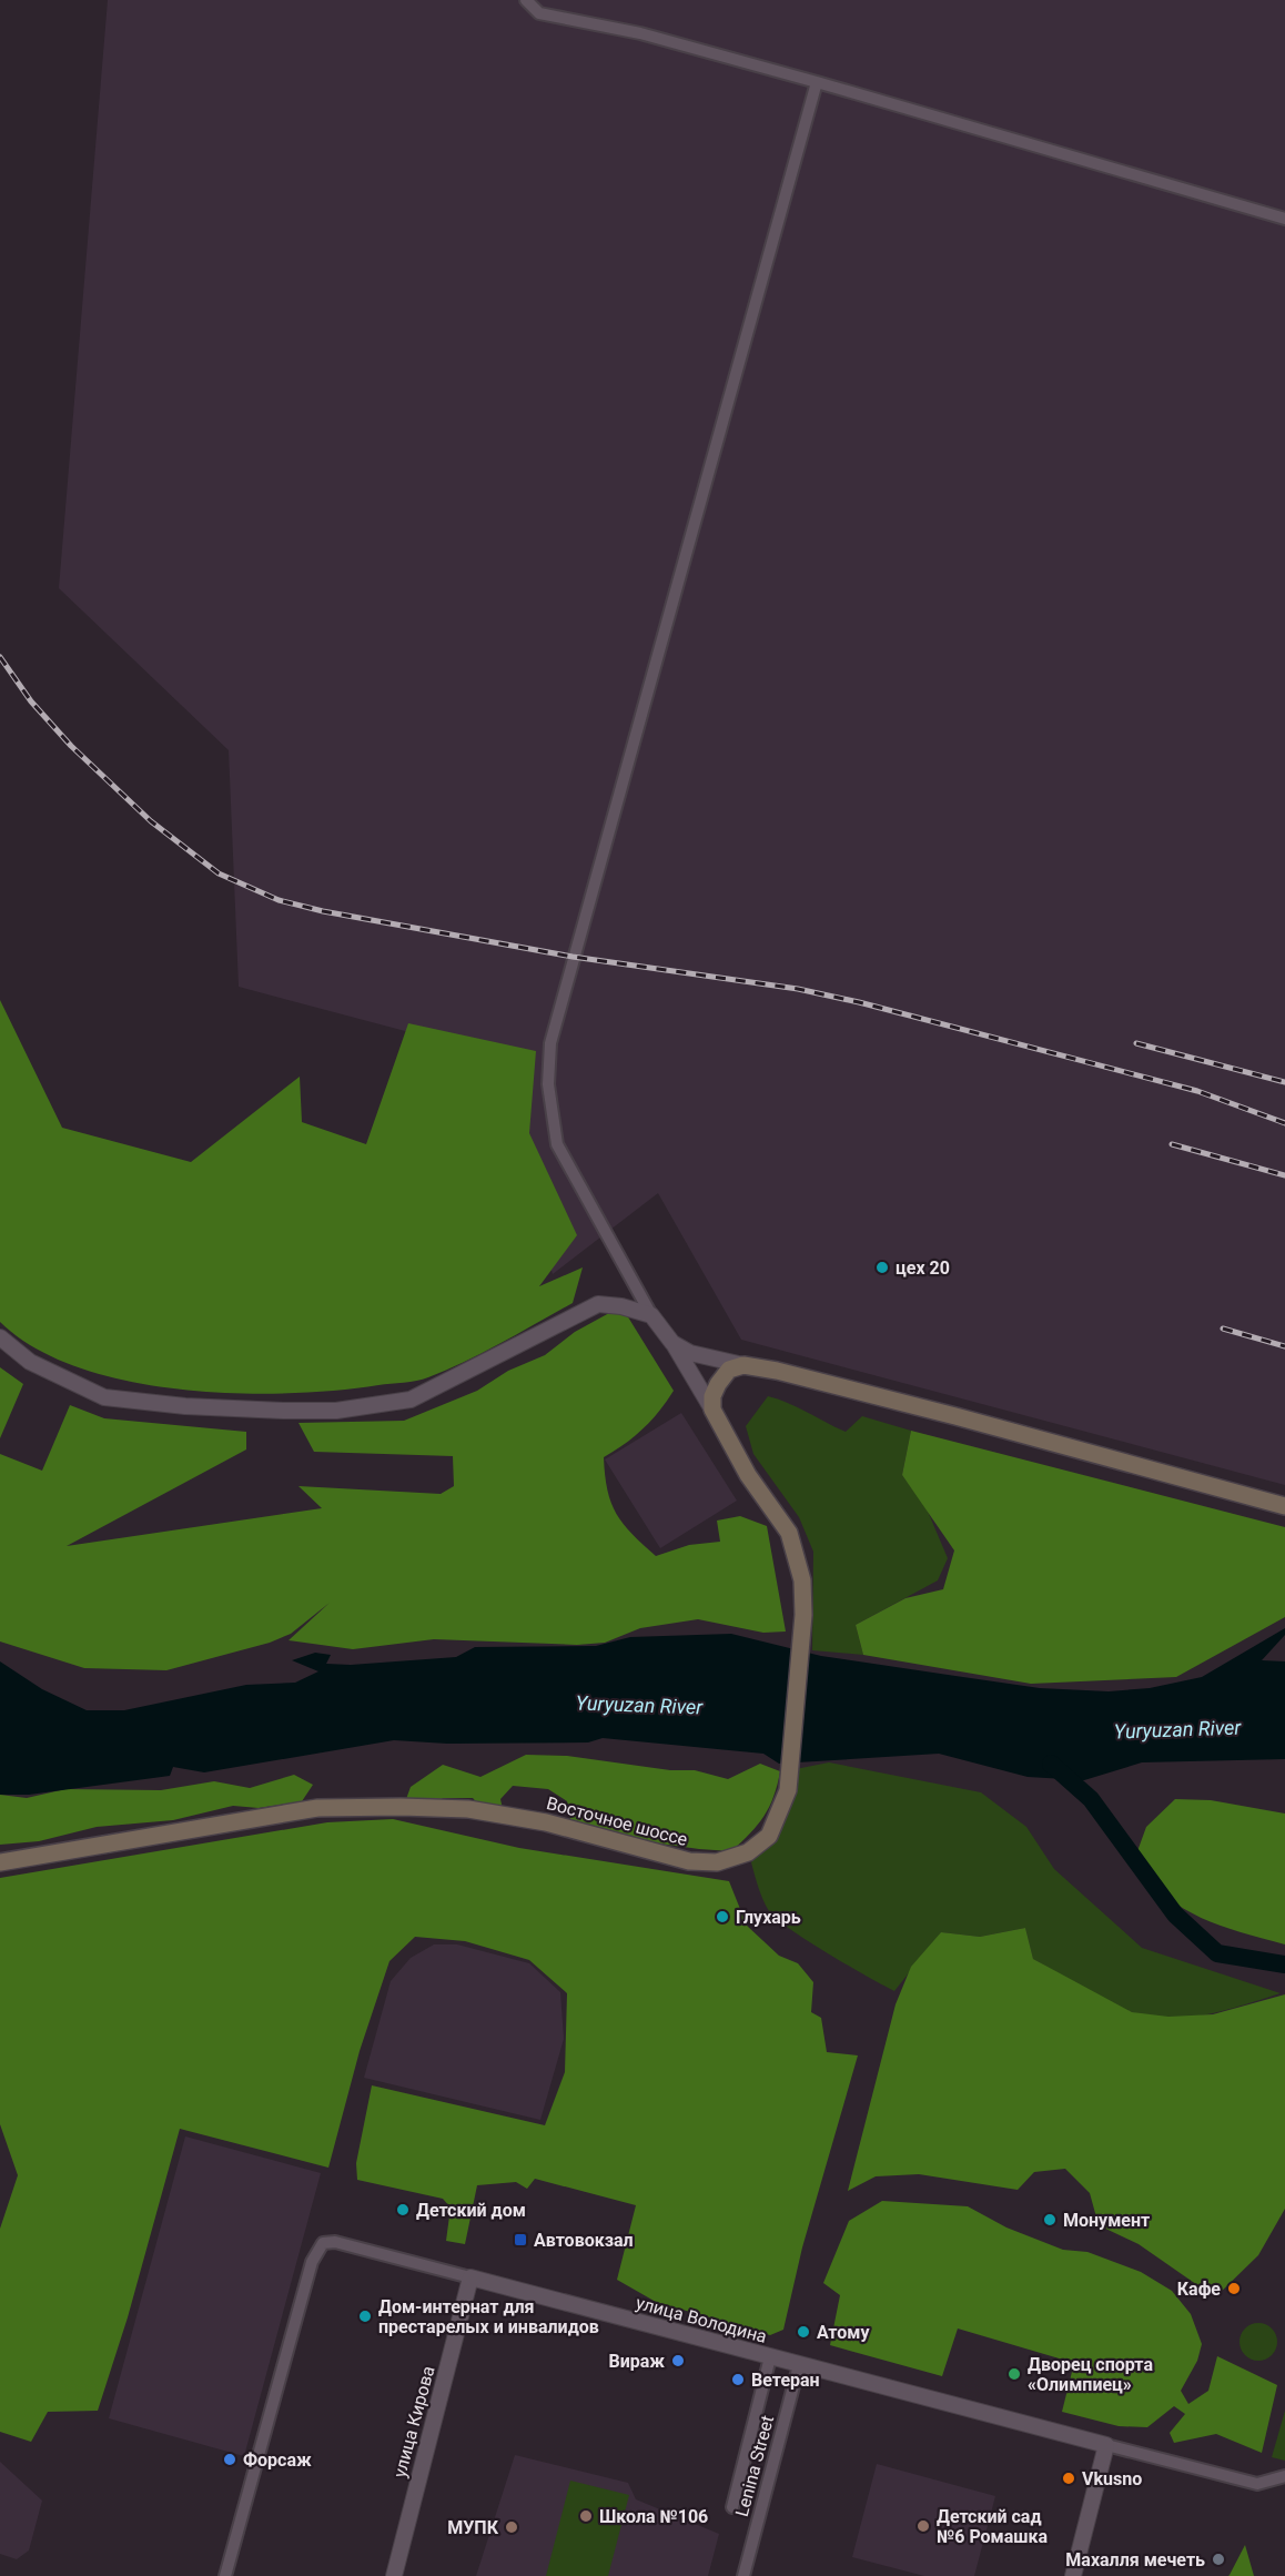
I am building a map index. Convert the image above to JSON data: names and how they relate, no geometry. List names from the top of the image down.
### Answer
{
  "streets": {
    "main road": ["Восточное шоссе"],
    "street": ["улица Володина", "улица Кирова", "Lenina Street"]
  },
  "crossings": [
    ["улица Володина", "улица Кирова"],
    ["улица Володина", "Lenina Street"]
  ],
  "water": ["Yuryuzan River"],
  "places": {
    "other": [
      "цех 20",
      "Глухарь",
      "Детский дом",
      "Монумент",
      "Кафе",
      "Дом-интернат для престарелых и инвалидов",
      "Атому",
      "Вираж",
      "Дворец спорта «Олимпиец»",
      "Ветеран",
      "Форсаж",
      "Vkusno",
      "Школа №106",
      "Детский сад №6 Ромашка",
      "МУПК",
      "Махалля мечеть"
    ],
    "transit": ["Автовокзал"]
  }
}
